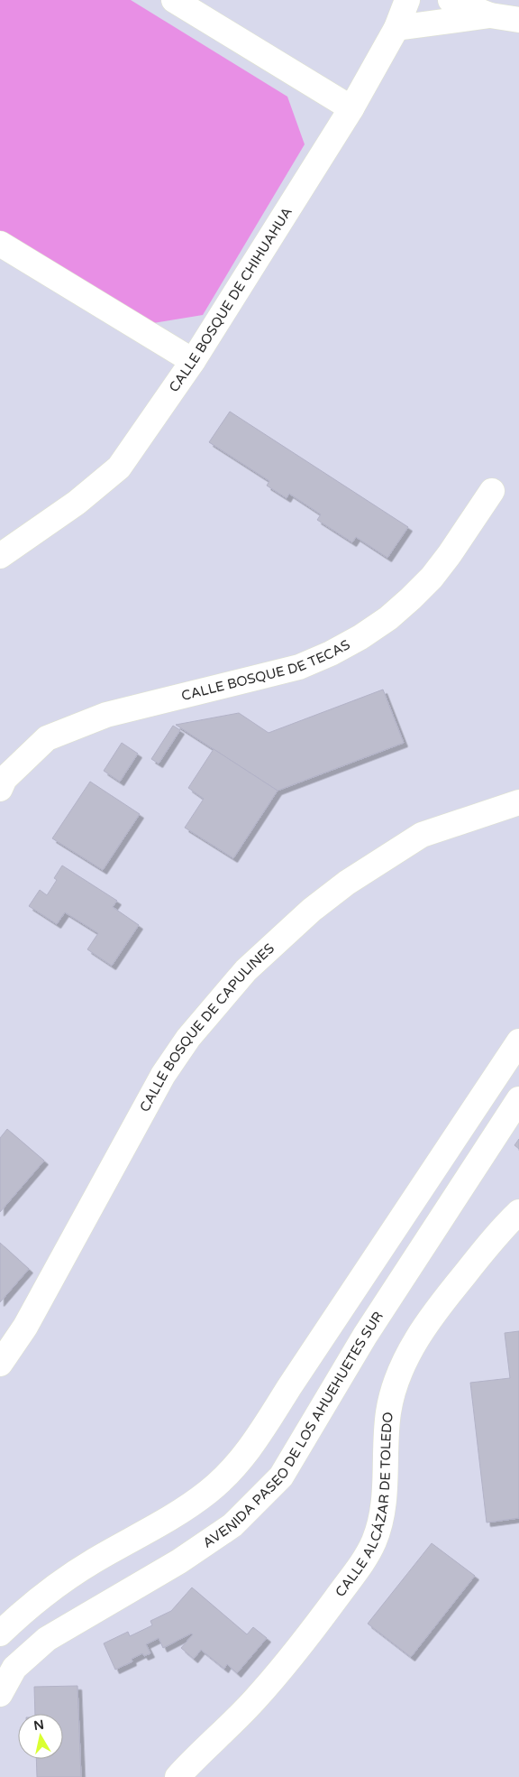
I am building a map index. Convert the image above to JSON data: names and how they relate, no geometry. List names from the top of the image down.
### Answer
{
  "streets": {
    "street": [
      "CALLE BOSQUE DE CHIHUAHUA",
      "CALLE BOSQUE DE TECAS",
      "CALLE BOSQUE DE CAPULINES",
      "AVENIDA PASEO DE LOS AHUEHUETES SUR",
      "CALLE ALCÁZAR DE TOLEDO"
    ]
  },
  "north": "top"
}
